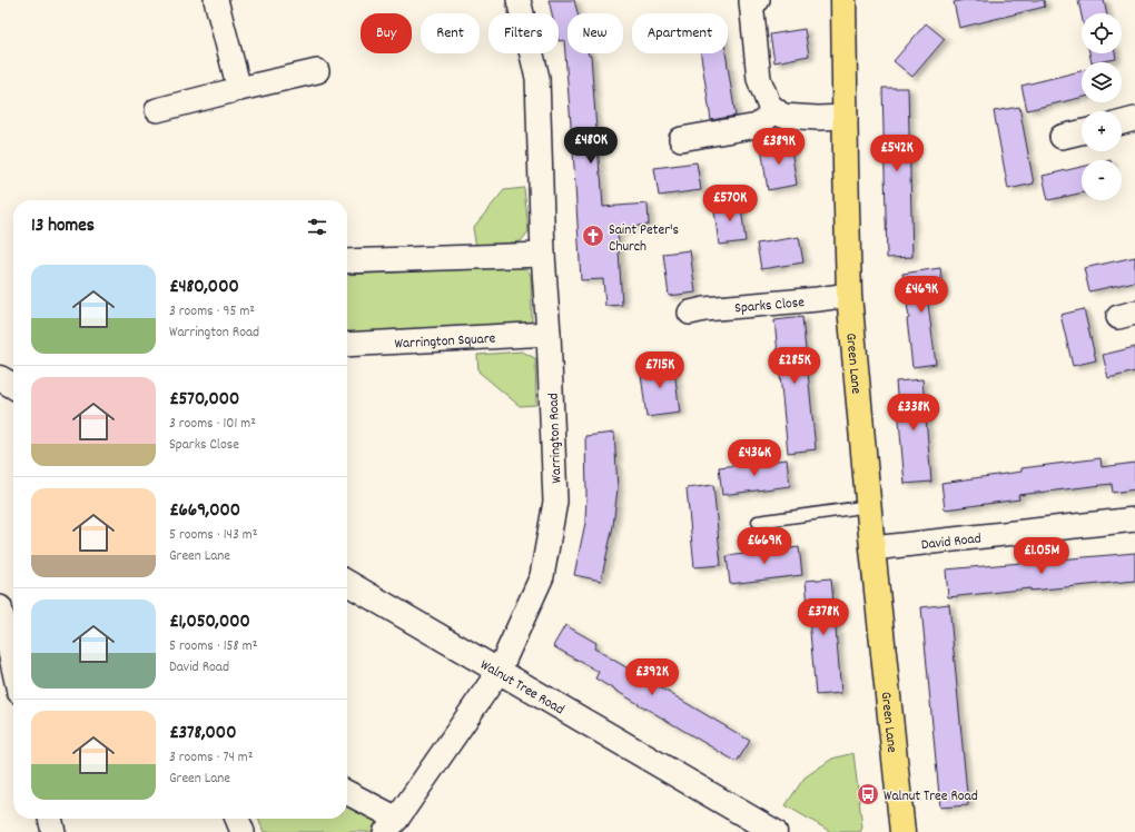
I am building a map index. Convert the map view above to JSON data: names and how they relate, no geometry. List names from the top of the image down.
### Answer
{
  "streets": {
    "main road": ["Green Lane"],
    "street": [
      "Sparks Close",
      "Warrington Square",
      "Warrington Road",
      "David Road",
      "Walnut Tree Road"
    ]
  },
  "crossings": [
    ["Sparks Close", "Green Lane"],
    ["Warrington Square", "Warrington Road"],
    ["Green Lane", "David Road"],
    ["Warrington Road", "Walnut Tree Road"]
  ],
  "places": {
    "church": ["Saint Peter's Church"],
    "bus stop": ["Walnut Tree Road"]
  },
  "page": {
    "map_buttons": ["+", "−"],
    "chip": [
      "Buy",
      "Rent",
      "Filters",
      "New",
      "Apartment"
    ],
    "price": [
      "£480K",
      "£389K",
      "£542K",
      "£570K",
      "£469K",
      "£285K",
      "£715K",
      "£338K",
      "£436K",
      "£669K",
      "£1.05M",
      "£378K",
      "£392K"
    ],
    "heading": "13 homes",
    "list": [
      {
        "name": "£480,000",
        "note": "3 rooms · 95 m² · Warrington Road"
      },
      {
        "name": "£570,000",
        "note": "3 rooms · 101 m² · Sparks Close"
      },
      {
        "name": "£669,000",
        "note": "5 rooms · 143 m² · Green Lane"
      },
      {
        "name": "£1,050,000",
        "note": "5 rooms · 158 m² · David Road"
      },
      {
        "name": "£378,000",
        "note": "3 rooms · 74 m² · Green Lane"
      }
    ]
  }
}
